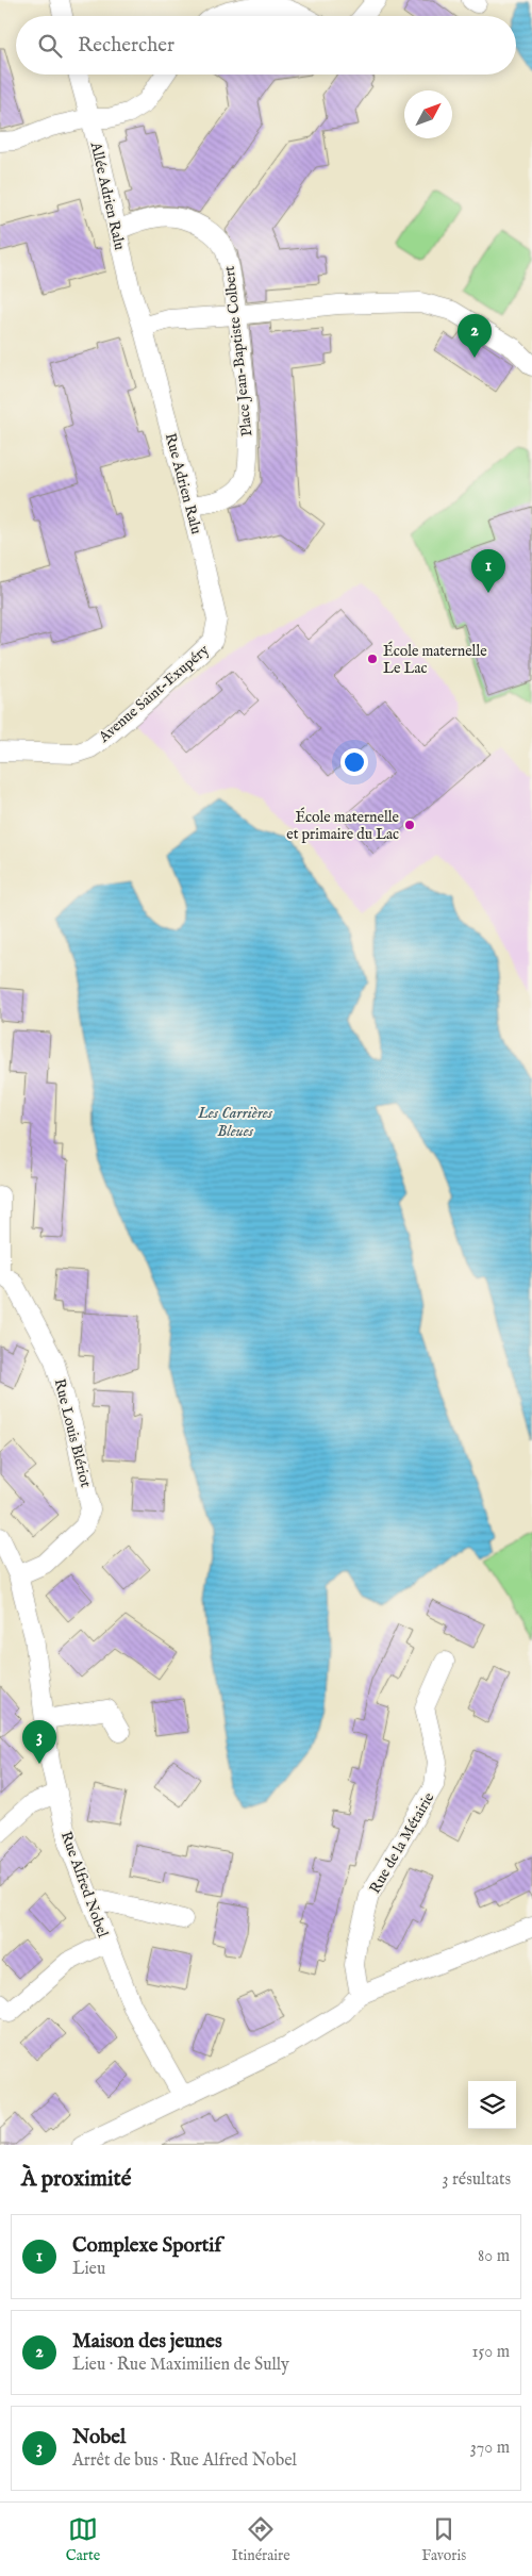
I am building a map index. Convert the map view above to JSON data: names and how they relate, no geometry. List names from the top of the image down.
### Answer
{
  "streets": {
    "street": [
      "Allée Adrien Ralu",
      "Place Jean-Baptiste Colbert",
      "Rue Adrien Ralu",
      "Avenue Saint-Exupéry",
      "Rue Louis Blériot",
      "Rue de la Métairie",
      "Rue Alfred Nobel"
    ]
  },
  "crossings": [
    ["Allée Adrien Ralu", "Place Jean-Baptiste Colbert"],
    ["Allée Adrien Ralu", "Rue Adrien Ralu"],
    ["Place Jean-Baptiste Colbert", "Rue Adrien Ralu"],
    ["Rue Adrien Ralu", "Avenue Saint-Exupéry"],
    ["Rue Louis Blériot", "Rue Alfred Nobel"]
  ],
  "water": ["Les Carrières Bleues"],
  "places": ["École maternelle Le Lac", "École maternelle et primaire du Lac"],
  "north": "top right",
  "page": {
    "search": "Rechercher",
    "pins": ["2", "1", "3"],
    "heading": ["À proximité", "3 résultats"],
    "list": [
      {
        "mark": "1",
        "name": "Complexe Sportif",
        "note": "Lieu",
        "value": "80 m"
      },
      {
        "mark": "2",
        "name": "Maison des jeunes",
        "note": "Lieu · Rue Maximilien de Sully",
        "value": "150 m"
      },
      {
        "mark": "3",
        "name": "Nobel",
        "note": "Arrêt de bus · Rue Alfred Nobel",
        "value": "370 m"
      }
    ],
    "nav": ["Carte", "Itinéraire", "Favoris"]
  }
}
